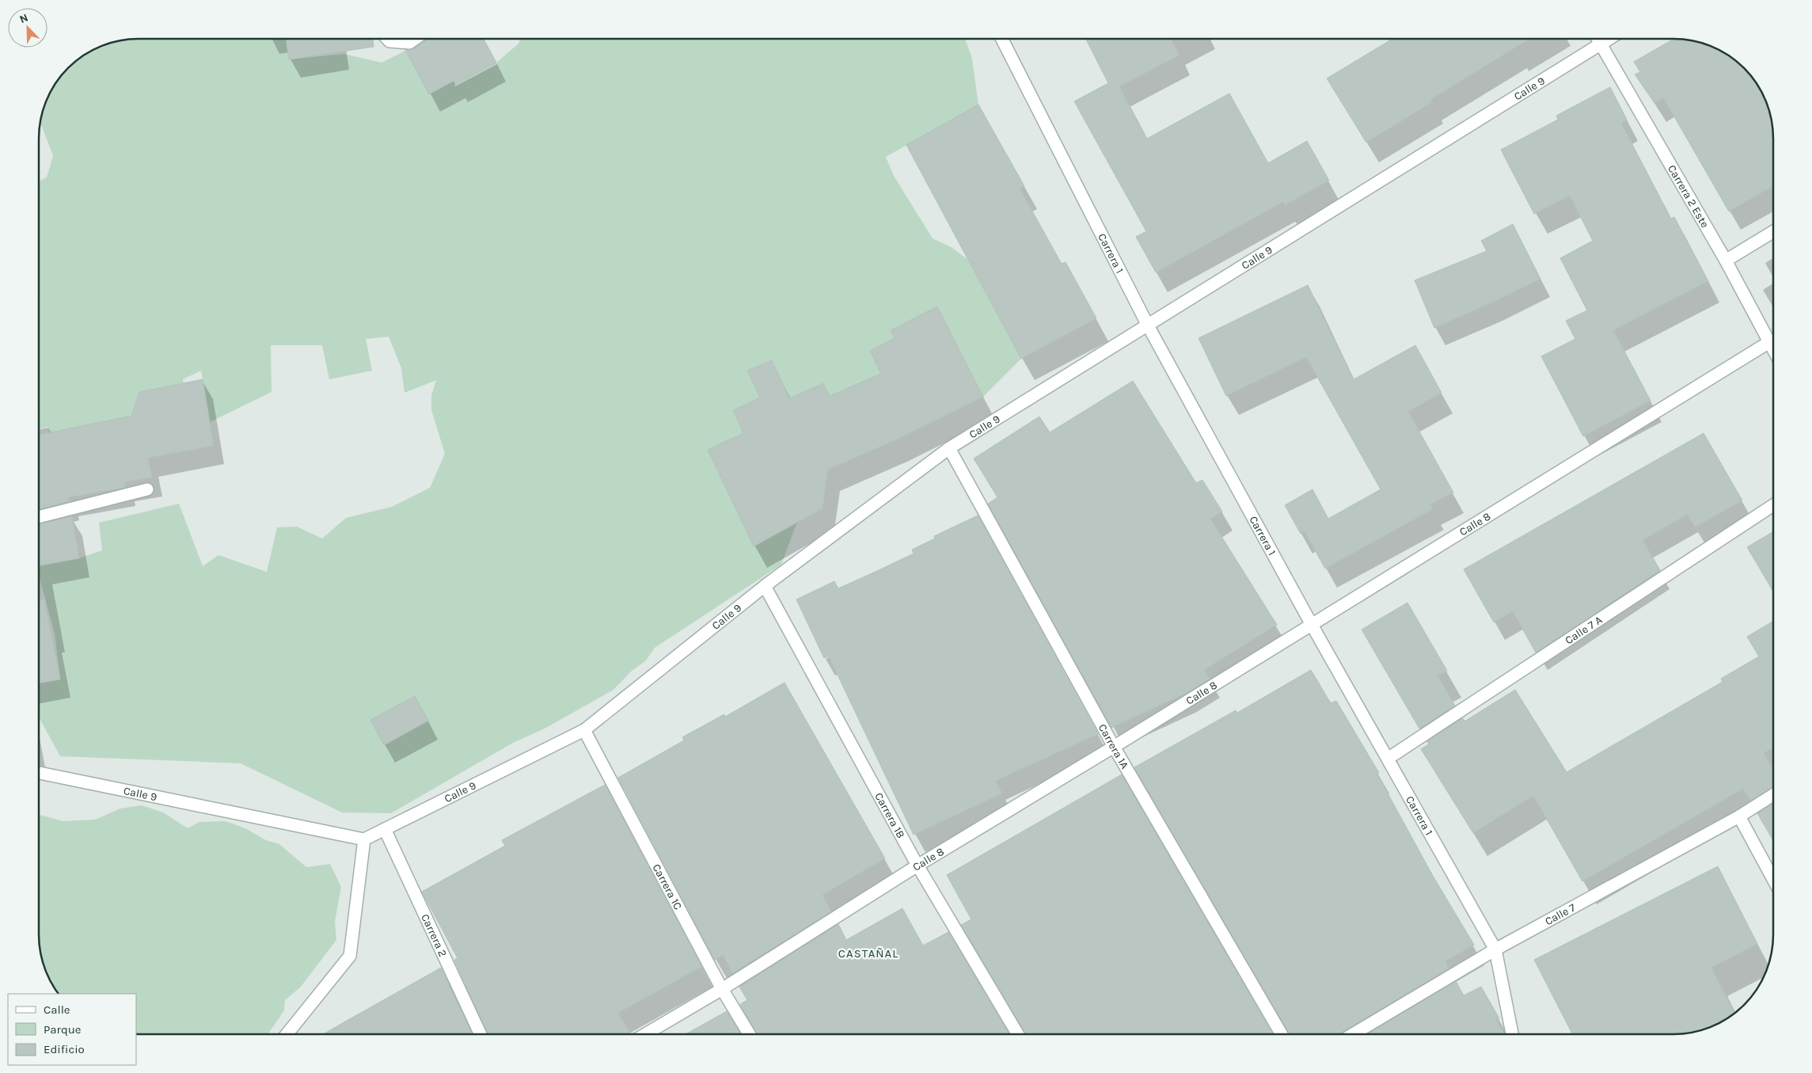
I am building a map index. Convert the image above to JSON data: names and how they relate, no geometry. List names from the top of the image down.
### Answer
{
  "streets": {
    "street": [
      "Calle 9",
      "Carrera 2 Este",
      "Carrera 1",
      "Calle 8",
      "Calle 7 A",
      "Carrera 1A",
      "Carrera 1B",
      "Carrera 1C",
      "Calle 7",
      "Carrera 2"
    ]
  },
  "crossings": [
    ["Calle 9", "Carrera 2 Este"],
    ["Calle 9", "Carrera 1"],
    ["Calle 9", "Carrera 1A"],
    ["Calle 9", "Carrera 1B"],
    ["Calle 9", "Carrera 1C"],
    ["Calle 9", "Carrera 2"],
    ["Carrera 2 Este", "Calle 8"],
    ["Carrera 1", "Calle 8"],
    ["Carrera 1", "Calle 7 A"],
    ["Carrera 1", "Calle 7"],
    ["Calle 8", "Carrera 1A"],
    ["Calle 8", "Carrera 1B"],
    ["Calle 8", "Carrera 1C"]
  ],
  "districts": ["CASTAÑAL"],
  "legend": ["Calle", "Parque", "Edificio"],
  "north": "top left"
}
